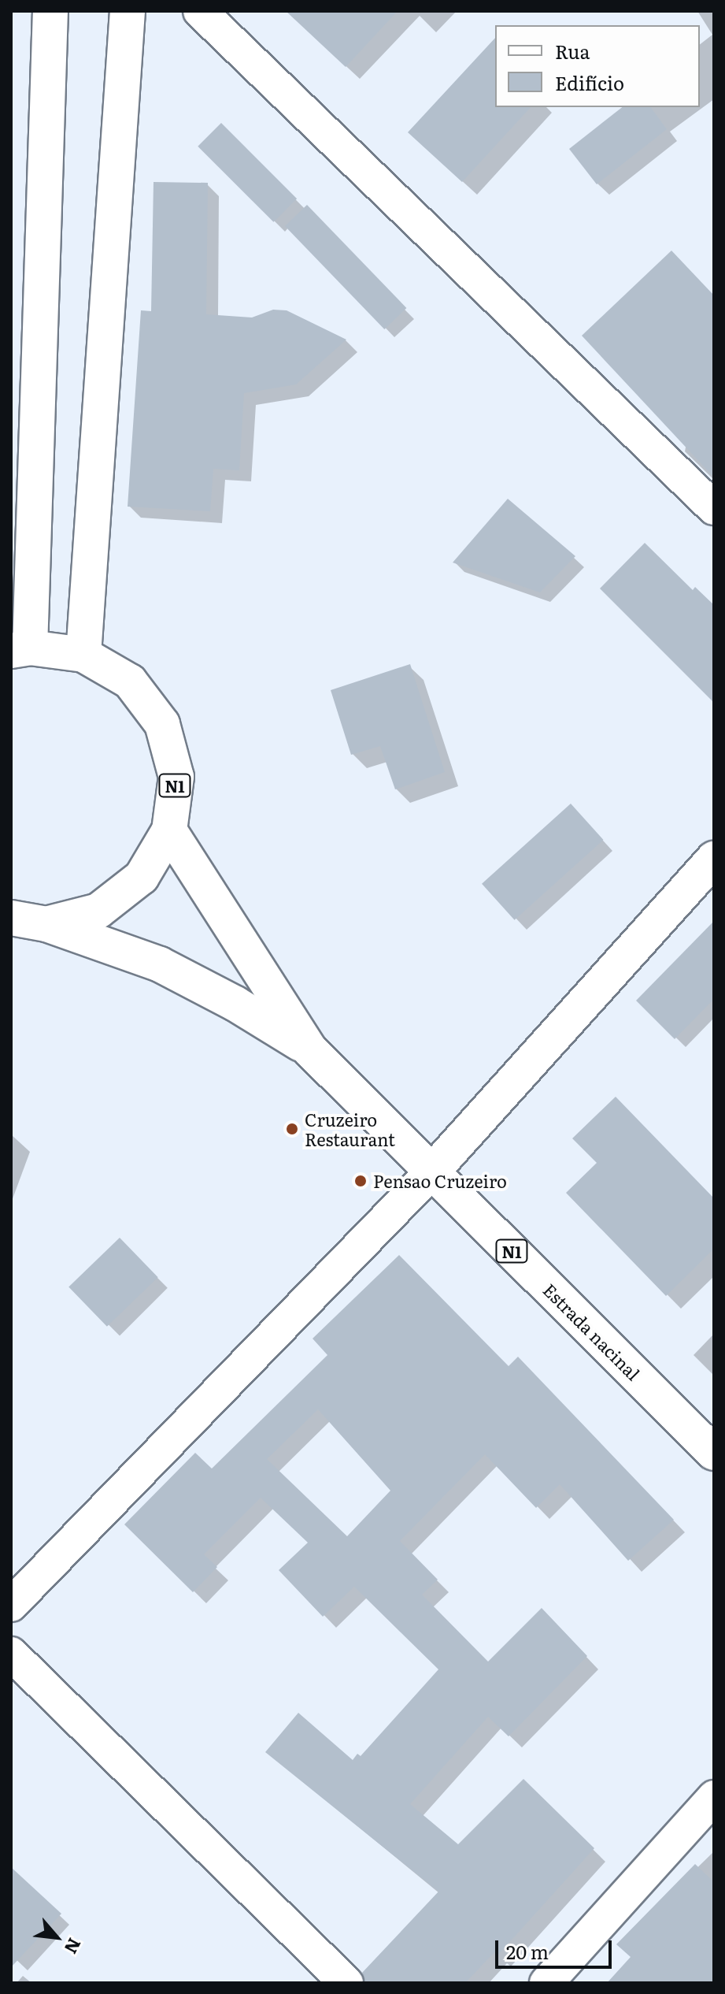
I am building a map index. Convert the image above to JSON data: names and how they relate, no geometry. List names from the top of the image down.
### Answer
{
  "streets": {
    "main road": ["N1", "Estrada nacinal"]
  },
  "crossings": [
    ["N1", "Estrada nacinal"]
  ],
  "places": ["Cruzeiro Restaurant", "Pensao Cruzeiro"],
  "legend": ["Rua", "Edifício"],
  "scale_bar": "20 m",
  "north": "bottom right"
}
